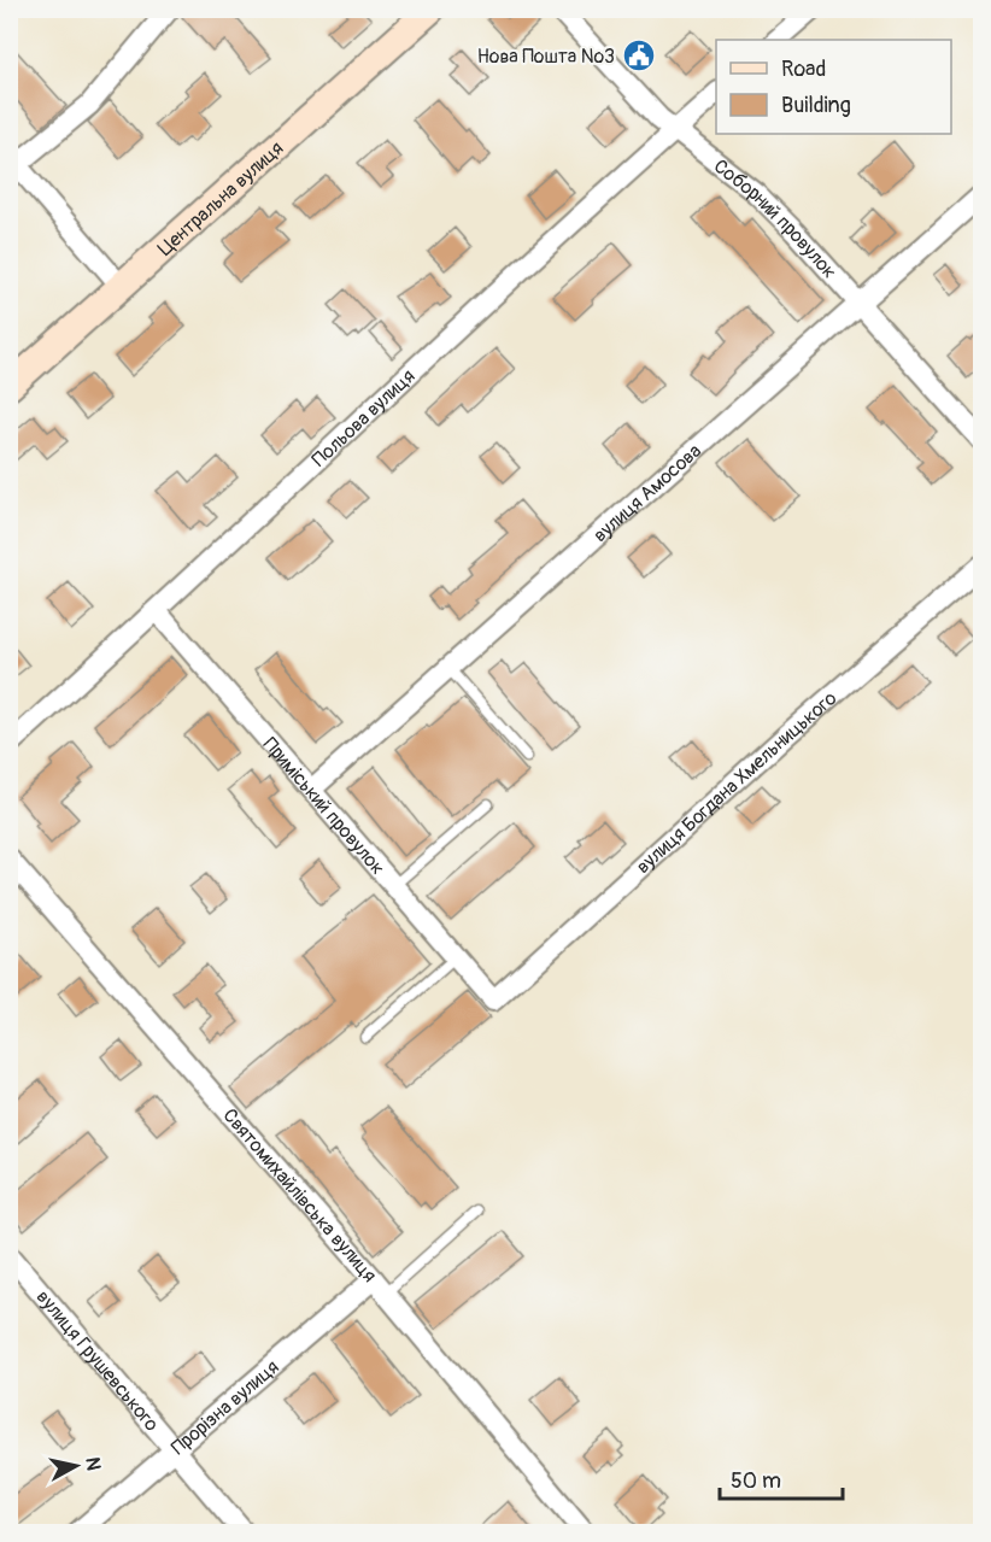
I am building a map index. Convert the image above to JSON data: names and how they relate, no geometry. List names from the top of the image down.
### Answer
{
  "streets": {
    "main road": ["Центральна вулиця"],
    "street": [
      "Соборний провулок",
      "Польова вулиця",
      "вулиця Амосова",
      "вулиця Богдана Хмельницького",
      "Приміський провулок",
      "Святомихайлівська вулиця",
      "вулиця Грушевського",
      "Прорізна вулиця"
    ]
  },
  "crossings": [
    ["Соборний провулок", "Польова вулиця"],
    ["Соборний провулок", "вулиця Амосова"],
    ["Польова вулиця", "Приміський провулок"],
    ["вулиця Амосова", "Приміський провулок"],
    ["вулиця Богдана Хмельницького", "Приміський провулок"],
    ["Святомихайлівська вулиця", "Прорізна вулиця"],
    ["вулиця Грушевського", "Прорізна вулиця"]
  ],
  "places": {
    "public building": ["Нова Пошта №3"]
  },
  "legend": ["Road", "Building"],
  "scale_bar": "50 m",
  "north": "right"
}
